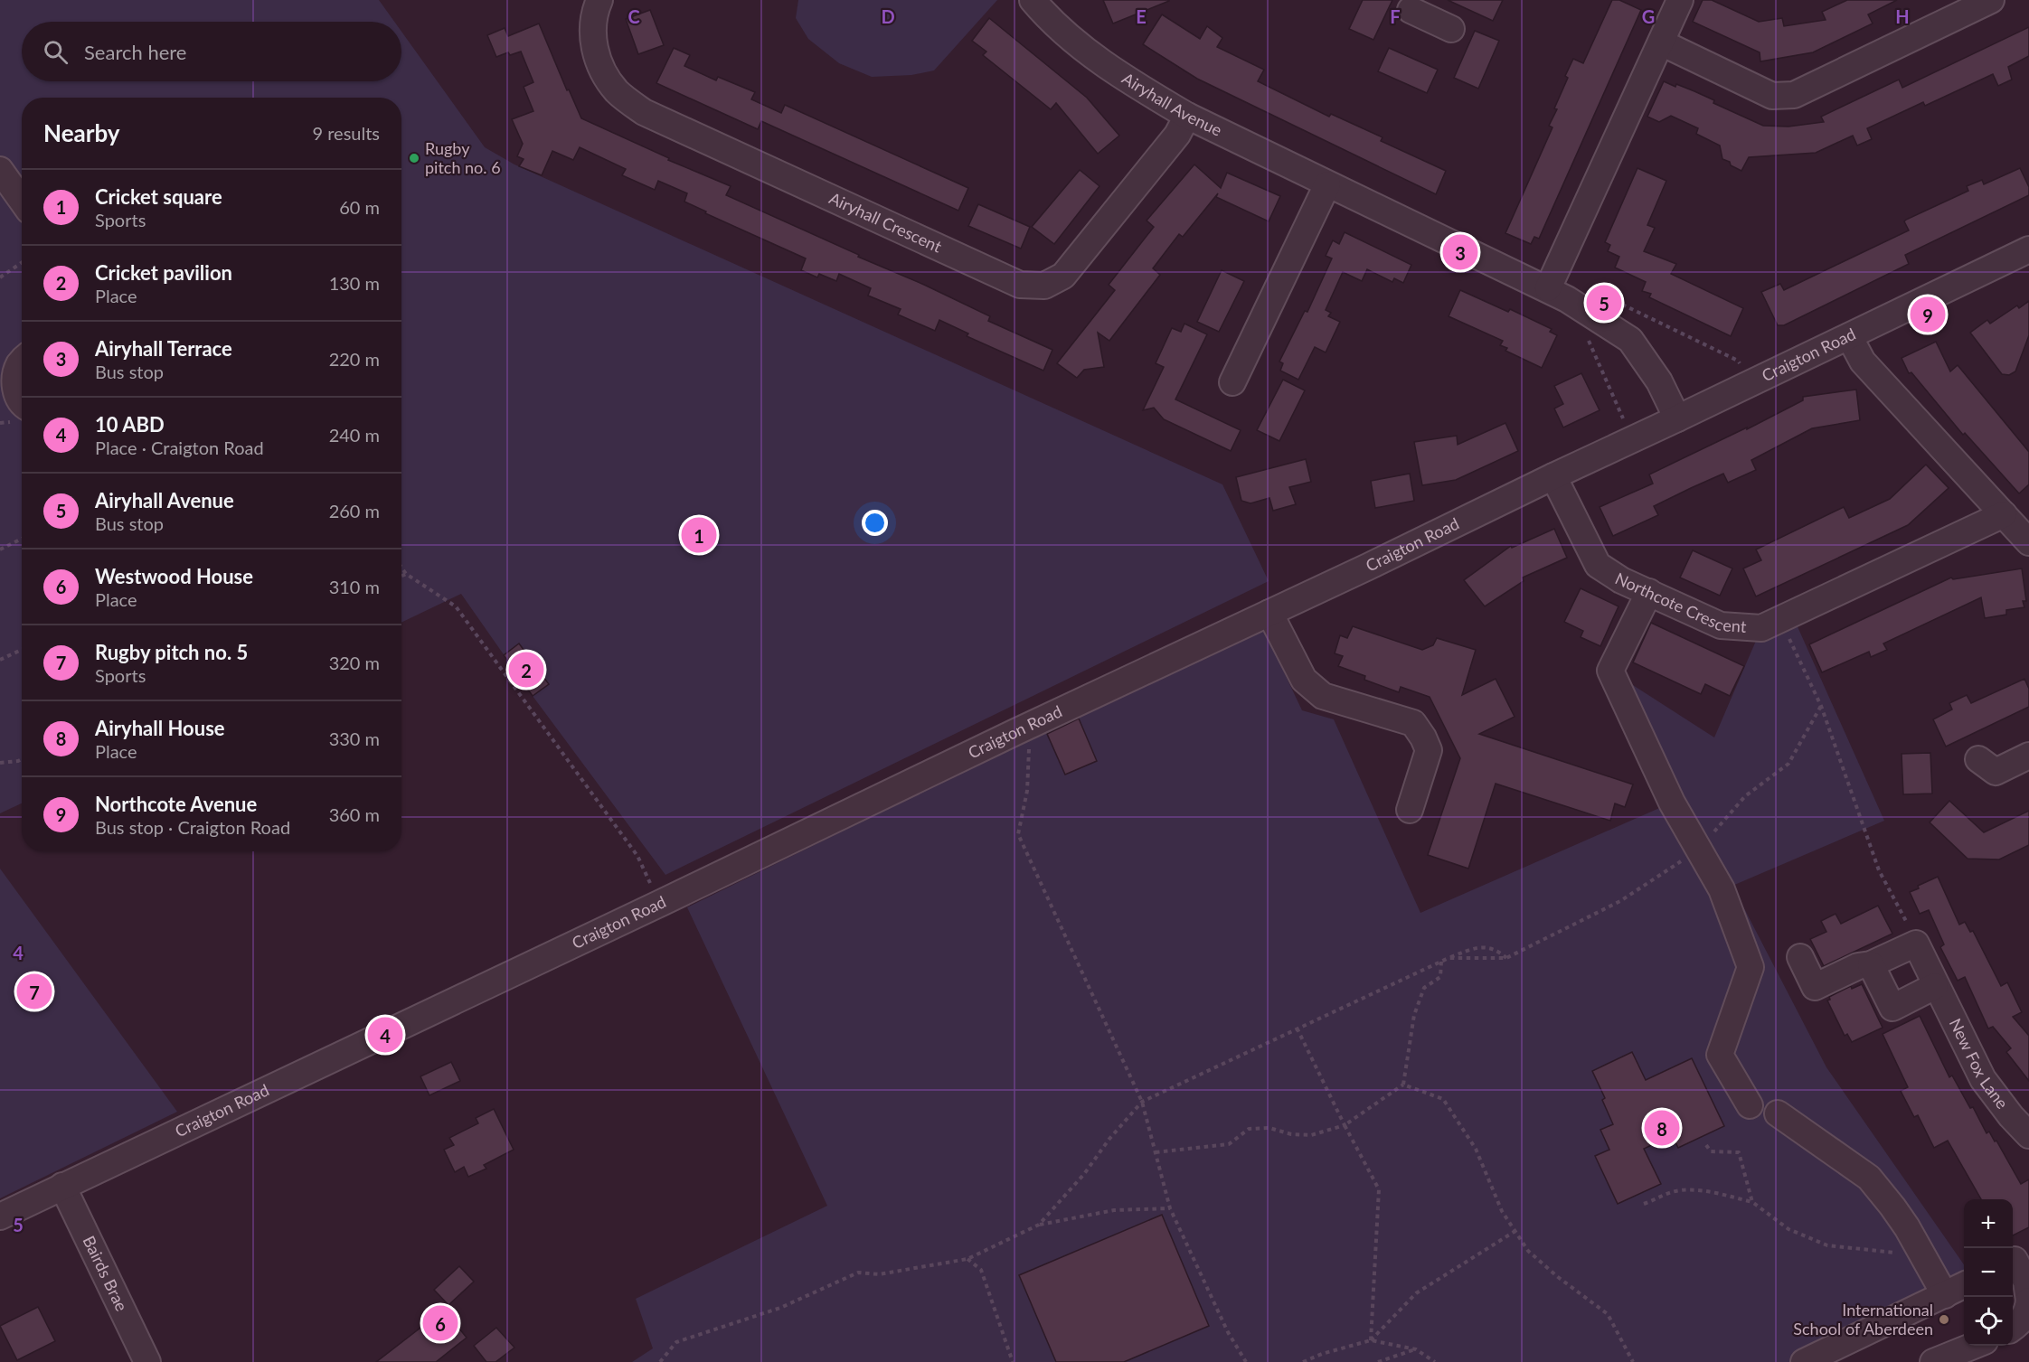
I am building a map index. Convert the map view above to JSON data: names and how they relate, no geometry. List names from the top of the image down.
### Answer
{
  "streets": {
    "street": [
      "Airyhall Avenue",
      "Airyhall Crescent",
      "Craigton Road",
      "Northcote Crescent",
      "New Fox Lane",
      "Bairds Brae"
    ]
  },
  "crossings": [
    ["Airyhall Avenue", "Airyhall Crescent"],
    ["Airyhall Avenue", "Craigton Road"],
    ["Craigton Road", "Northcote Crescent"],
    ["Craigton Road", "Bairds Brae"]
  ],
  "places": ["Rugby pitch no. 6", "International School of Aberdeen"],
  "page": {
    "search": "Search here",
    "heading": ["Nearby", "9 results"],
    "list": [
      {
        "mark": "1",
        "name": "Cricket square",
        "note": "Sports",
        "value": "60 m"
      },
      {
        "mark": "2",
        "name": "Cricket pavilion",
        "note": "Place",
        "value": "130 m"
      },
      {
        "mark": "3",
        "name": "Airyhall Terrace",
        "note": "Bus stop",
        "value": "220 m"
      },
      {
        "mark": "4",
        "name": "10 ABD",
        "note": "Place · Craigton Road",
        "value": "240 m"
      },
      {
        "mark": "5",
        "name": "Airyhall Avenue",
        "note": "Bus stop",
        "value": "260 m"
      },
      {
        "mark": "6",
        "name": "Westwood House",
        "note": "Place",
        "value": "310 m"
      },
      {
        "mark": "7",
        "name": "Rugby pitch no. 5",
        "note": "Sports",
        "value": "320 m"
      },
      {
        "mark": "8",
        "name": "Airyhall House",
        "note": "Place",
        "value": "330 m"
      },
      {
        "mark": "9",
        "name": "Northcote Avenue",
        "note": "Bus stop · Craigton Road",
        "value": "360 m"
      }
    ],
    "pins": [
      "3",
      "5",
      "9",
      "1",
      "2",
      "7",
      "4",
      "8",
      "6"
    ],
    "map_buttons": ["+", "−"]
  },
  "grid": {
    "columns": [
      "C",
      "D",
      "E",
      "F",
      "G",
      "H"
    ],
    "rows": ["4", "5"]
  }
}
